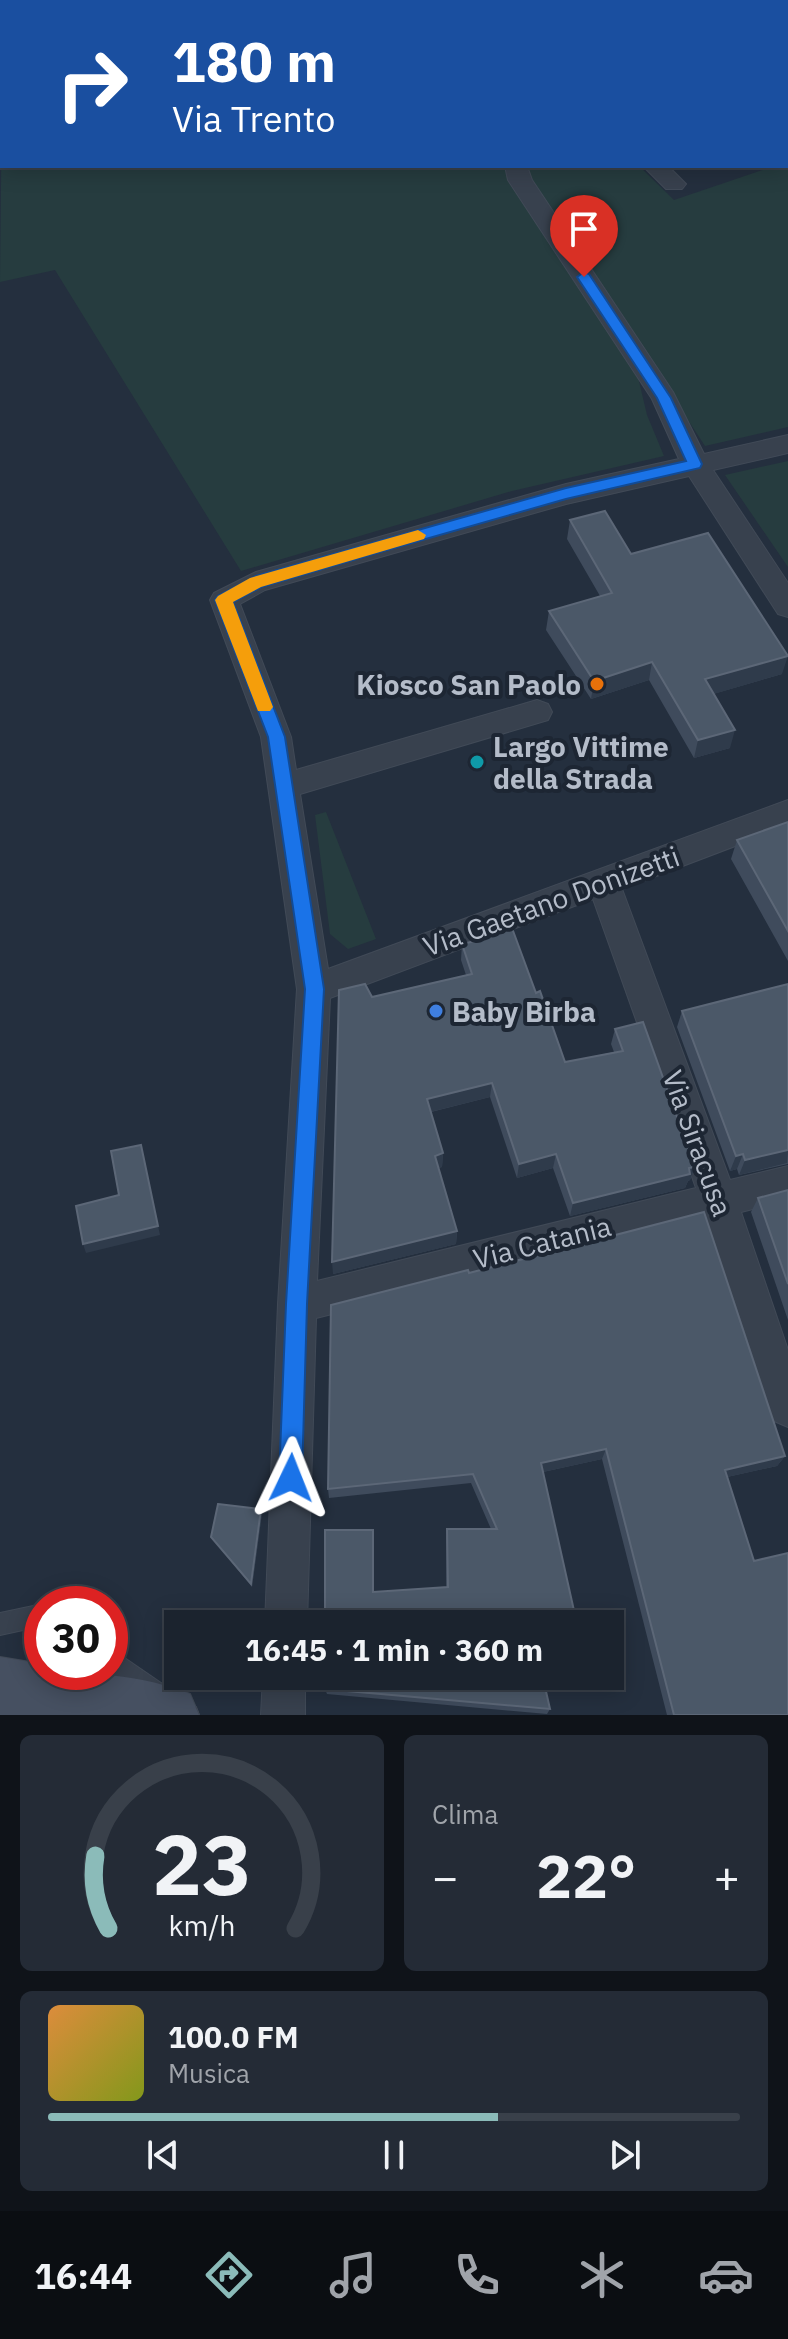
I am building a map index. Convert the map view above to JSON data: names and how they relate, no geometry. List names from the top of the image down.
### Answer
{
  "streets": {
    "street": ["Via Gaetano Donizetti", "Via Siracusa", "Via Catania"]
  },
  "crossings": [
    ["Via Gaetano Donizetti", "Via Siracusa"],
    ["Via Siracusa", "Via Catania"]
  ],
  "places": ["Kiosco San Paolo", "Largo Vittime della Strada", "Baby Birba"],
  "page": {
    "turn": ["180 m", "Via Trento"],
    "limit": "30",
    "trip": "16:45 · 1 min · 360 m",
    "tile": "Clima",
    "heat": ["−", "22°", "+"],
    "song": ["100.0 FM", "Musica"],
    "tabs": "16:44",
    "gauge": ["23", "km/h"]
  }
}
